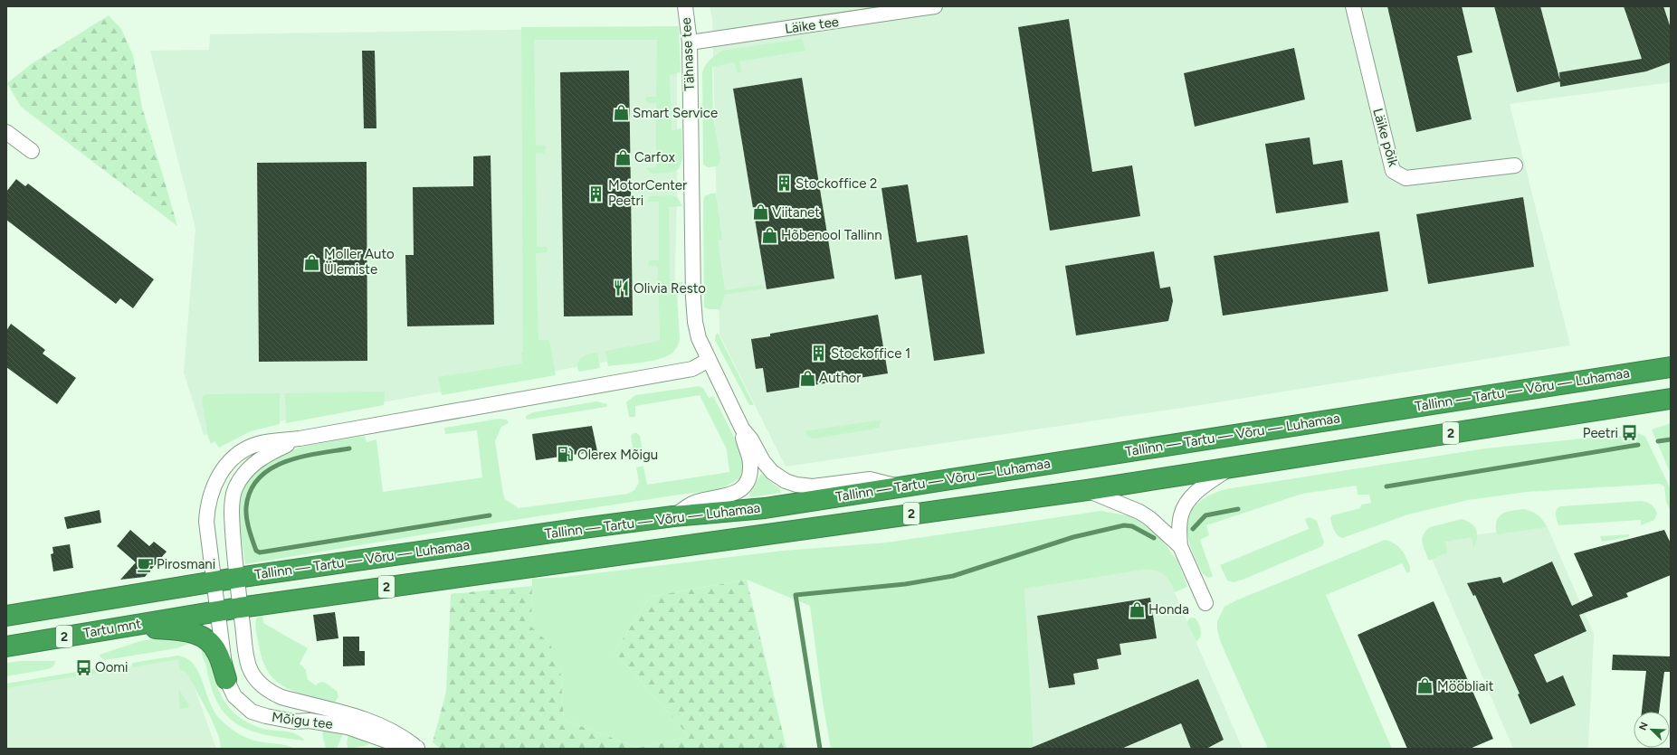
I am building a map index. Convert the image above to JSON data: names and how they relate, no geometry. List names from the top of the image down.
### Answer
{
  "streets": {
    "highway": ["Tallinn — Tartu — Võru — Luhamaa", "2", "Tartu mnt"],
    "street": [
      "Läike tee",
      "Tähnase tee",
      "Läike põik",
      "Mõigu tee"
    ]
  },
  "crossings": [
    ["Läike tee", "Tähnase tee"],
    ["Tallinn — Tartu — Võru — Luhamaa", "2"],
    ["Tallinn — Tartu — Võru — Luhamaa", "Tartu mnt"],
    ["Tallinn — Tartu — Võru — Luhamaa", "Mõigu tee"],
    ["2", "Mõigu tee"],
    ["Tartu mnt", "Mõigu tee"]
  ],
  "places": {
    "shop": [
      "Smart Service",
      "Carfox",
      "Viitanet",
      "Hõbenool Tallinn",
      "Moller Auto Ülemiste",
      "Author",
      "Honda",
      "Mööbliait"
    ],
    "building": ["Stockoffice 2", "MotorCenter Peetri", "Stockoffice 1"],
    "restaurant": ["Olivia Resto"],
    "bus stop": ["Peetri", "Oomi"],
    "fuel station": ["Olerex Mõigu"],
    "cafe": ["Pirosmani"]
  },
  "north": "top left"
}
